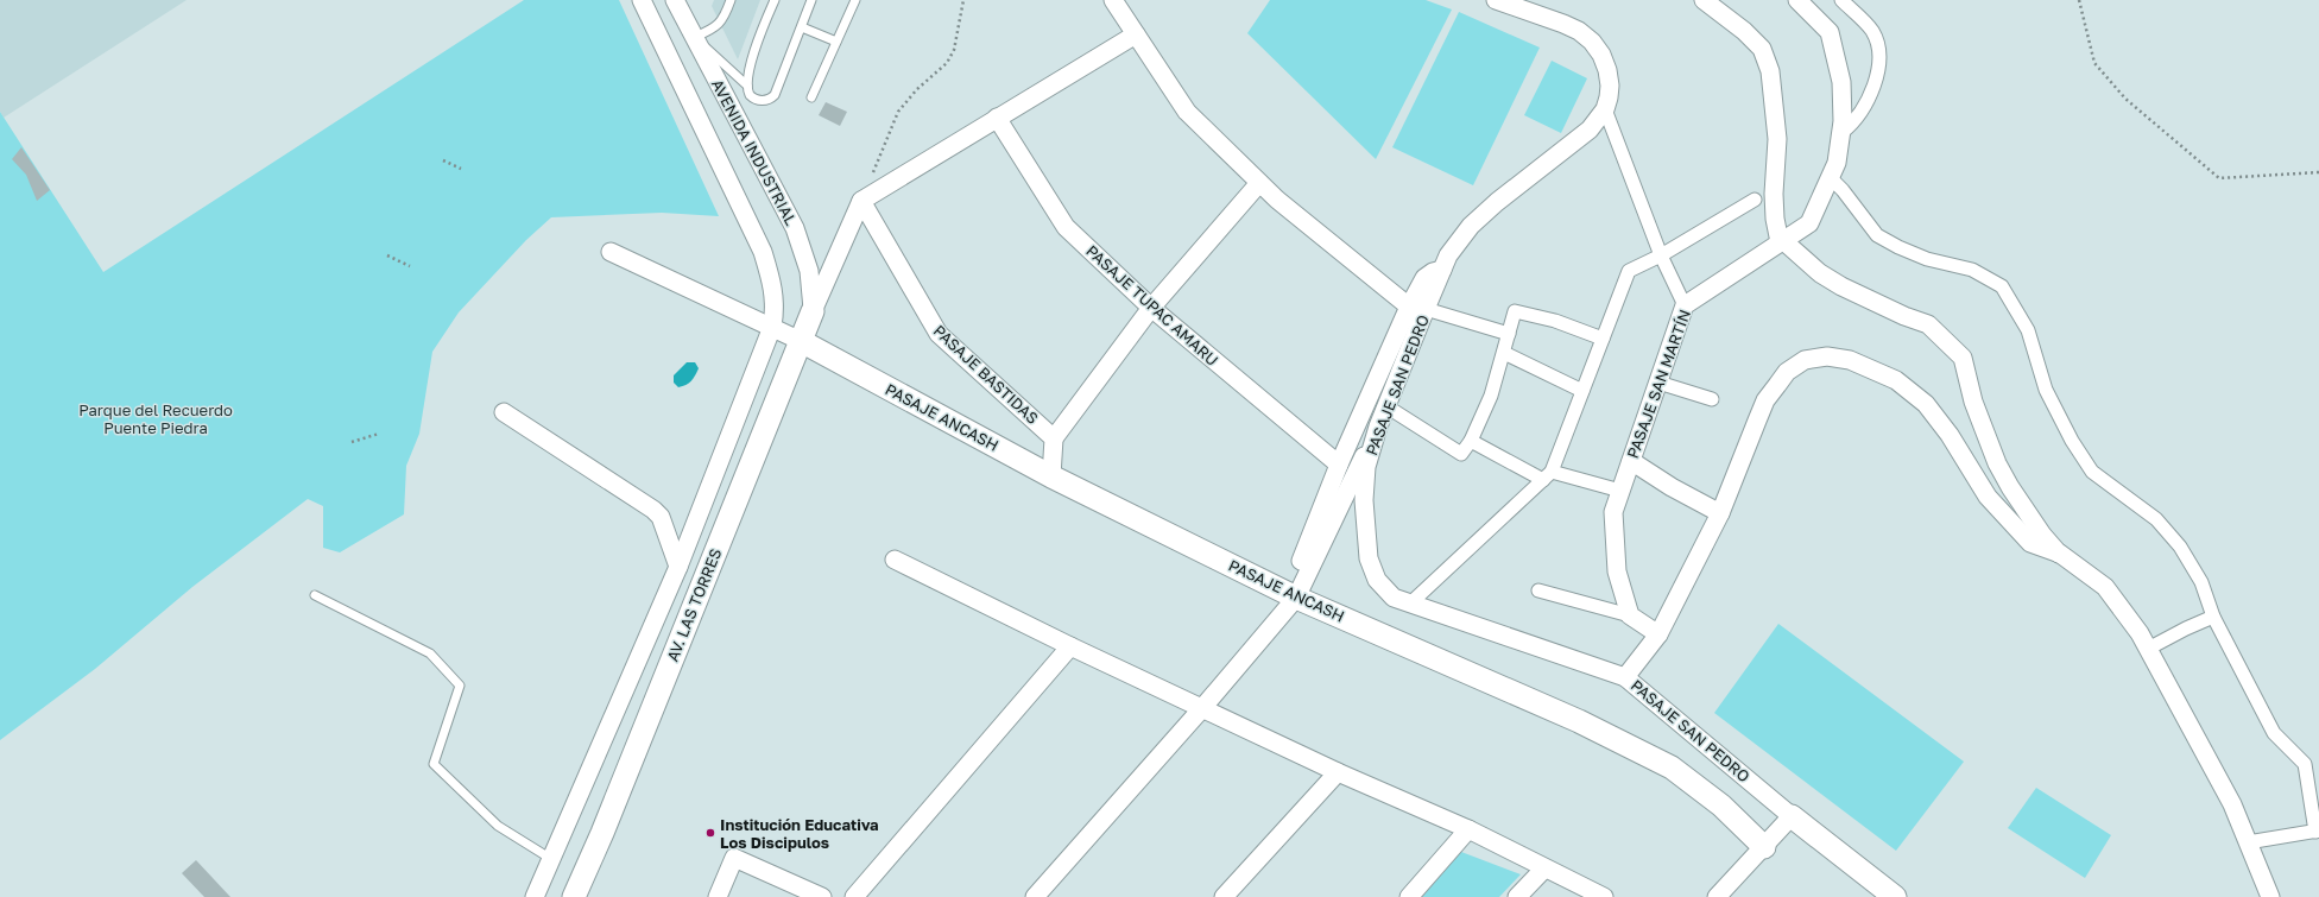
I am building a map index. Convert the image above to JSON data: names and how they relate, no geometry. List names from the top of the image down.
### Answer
{
  "streets": {
    "street": [
      "AVENIDA INDUSTRIAL",
      "PASAJE TUPAC AMARU",
      "PASAJE BASTIDAS",
      "PASAJE SAN MARTÍN",
      "PASAJE SAN PEDRO",
      "PASAJE ANCASH",
      "AV. LAS TORRES"
    ]
  },
  "crossings": [
    ["AVENIDA INDUSTRIAL", "AV. LAS TORRES"],
    ["PASAJE ANCASH", "AV. LAS TORRES"]
  ],
  "parks": ["Parque del Recuerdo Puente Piedra"],
  "places": ["Institución Educativa Los Discipulos"]
}
